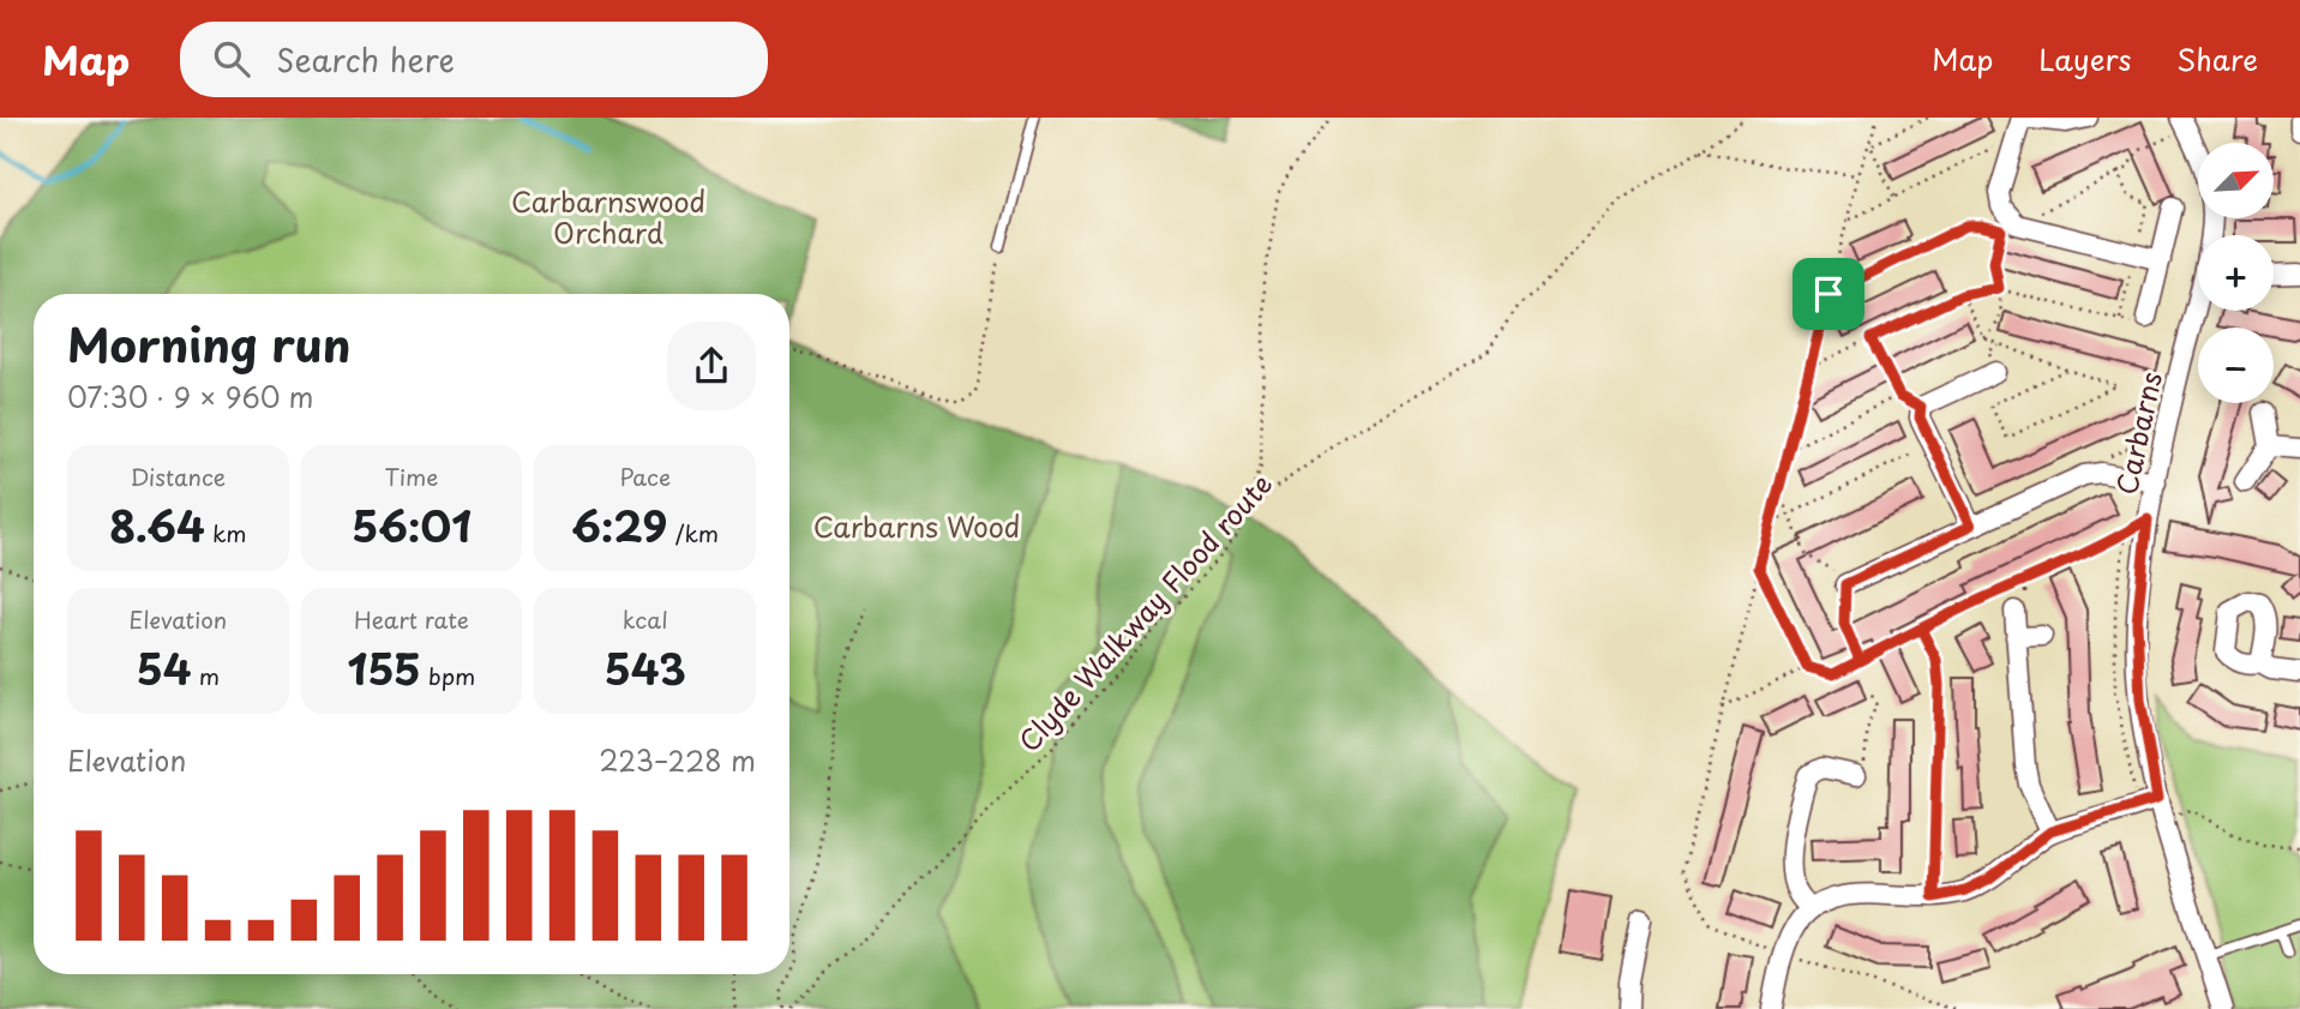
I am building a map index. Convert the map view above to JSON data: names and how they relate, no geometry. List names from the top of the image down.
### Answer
{
  "streets": {
    "street": ["Carbarns"],
    "path": ["Clyde Walkway Flood route"]
  },
  "parks": ["Carbarnswood Orchard", "Carbarns Wood"],
  "north": "top right",
  "page": {
    "header": "Map",
    "search": "Search here",
    "nav": ["Map", "Layers", "Share"],
    "map_buttons": ["+", "−"],
    "heading": ["Morning run", "07:30 · 9 × 960 m"],
    "stats": [
      ["Distance", "8.64 km"],
      ["Time", "56:01"],
      ["Pace", "6:29 /km"],
      ["Elevation", "54 m"],
      ["Heart rate", "155 bpm"],
      ["kcal", "543"]
    ],
    "chart": ["Elevation", "223–228 m"]
  }
}
